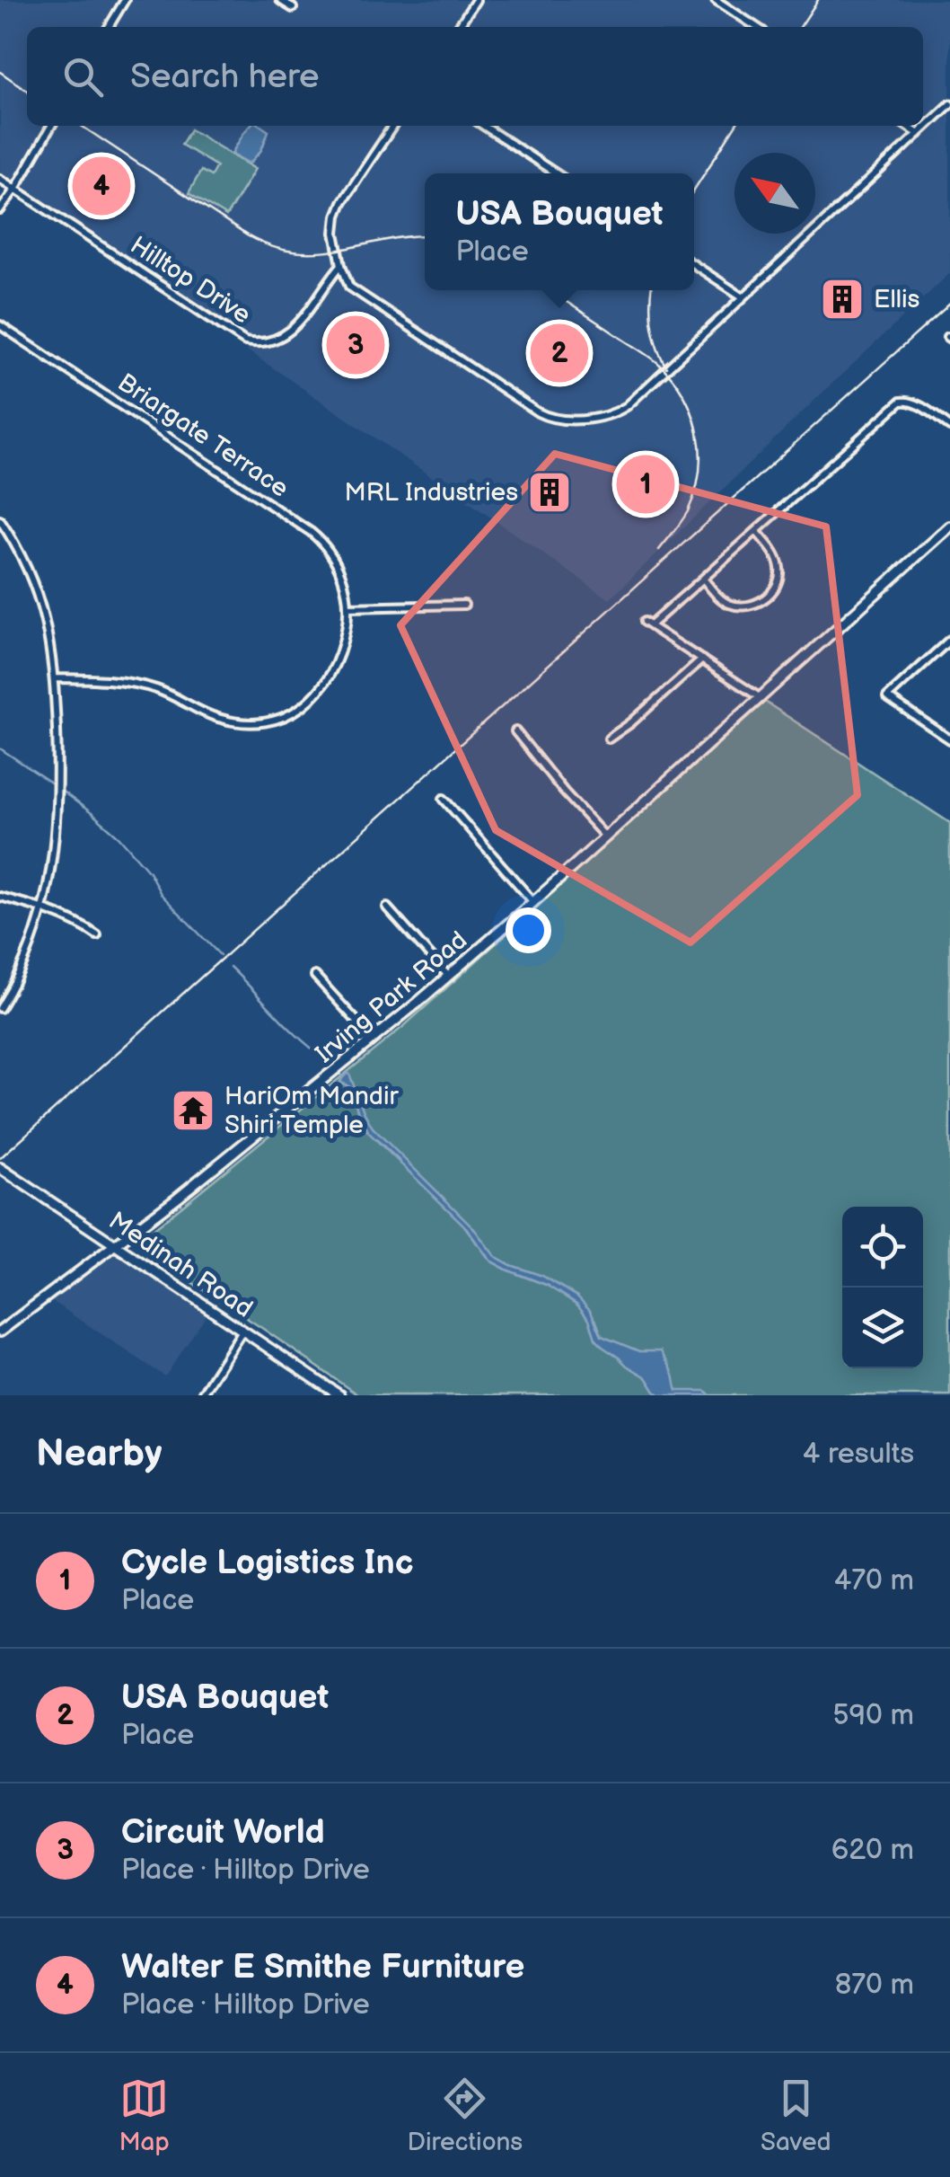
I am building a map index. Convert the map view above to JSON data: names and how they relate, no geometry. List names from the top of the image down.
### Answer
{
  "streets": {
    "main road": ["Irving Park Road", "Medinah Road"],
    "street": ["Hilltop Drive", "Briargate Terrace"]
  },
  "crossings": [
    ["Irving Park Road", "Medinah Road"]
  ],
  "places": {
    "building": ["Ellis", "MRL Industries"],
    "temple": ["HariOm Mandir Shiri Temple"]
  },
  "north": "top left",
  "page": {
    "search": "Search here",
    "pins": [
      "4",
      "3",
      "2",
      "1"
    ],
    "popup": ["USA Bouquet", "Place"],
    "heading": ["Nearby", "4 results"],
    "list": [
      {
        "mark": "1",
        "name": "Cycle Logistics Inc",
        "note": "Place",
        "value": "470 m"
      },
      {
        "mark": "2",
        "name": "USA Bouquet",
        "note": "Place",
        "value": "590 m"
      },
      {
        "mark": "3",
        "name": "Circuit World",
        "note": "Place · Hilltop Drive",
        "value": "620 m"
      },
      {
        "mark": "4",
        "name": "Walter E Smithe Furniture",
        "note": "Place · Hilltop Drive",
        "value": "870 m"
      }
    ],
    "nav": ["Map", "Directions", "Saved"]
  }
}
